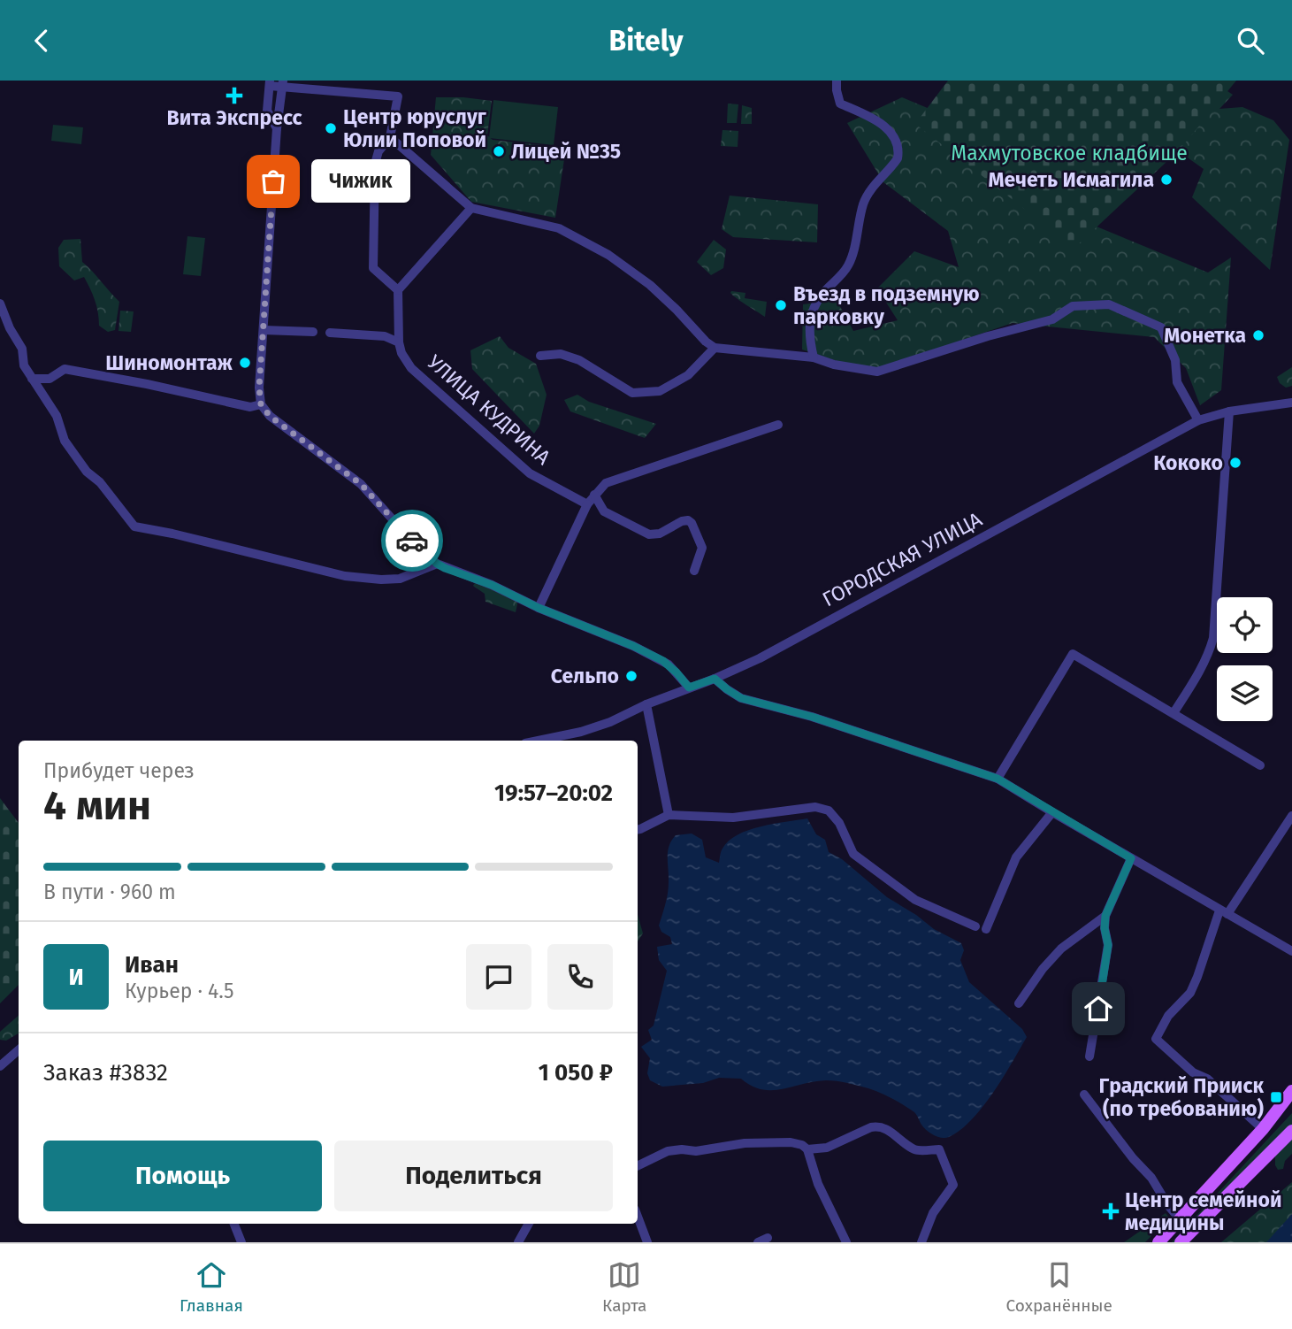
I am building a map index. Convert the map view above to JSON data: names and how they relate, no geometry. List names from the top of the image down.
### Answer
{
  "streets": {
    "street": ["УЛИЦА КУДРИНА", "ГОРОДСКАЯ УЛИЦА"]
  },
  "parks": ["Махмутовское кладбище"],
  "places": {
    "health": ["Вита Экспресс", "Центр семейной медицины"],
    "other": [
      "Центр юруслуг Юлии Поповой",
      "Лицей №35",
      "Мечеть Исмагила",
      "Чижик",
      "Въезд в подземную парковку",
      "Монетка",
      "Шиномонтаж",
      "Кококо",
      "Сельпо"
    ],
    "transit": ["Градский Прииск (по требованию)"]
  },
  "page": {
    "header": "Bitely",
    "bubble": "Чижик",
    "heading": ["4 мин", "Прибудет через", "19:57–20:02"],
    "panel": [
      "Иван",
      "Курьер · 4.5",
      "Заказ #3832",
      "1 050 ₽"
    ],
    "bar": "В пути · 960 m",
    "round": "И",
    "buttons": ["Помощь", "Поделиться"],
    "tabs": ["Главная", "Карта", "Сохранённые"]
  }
}
